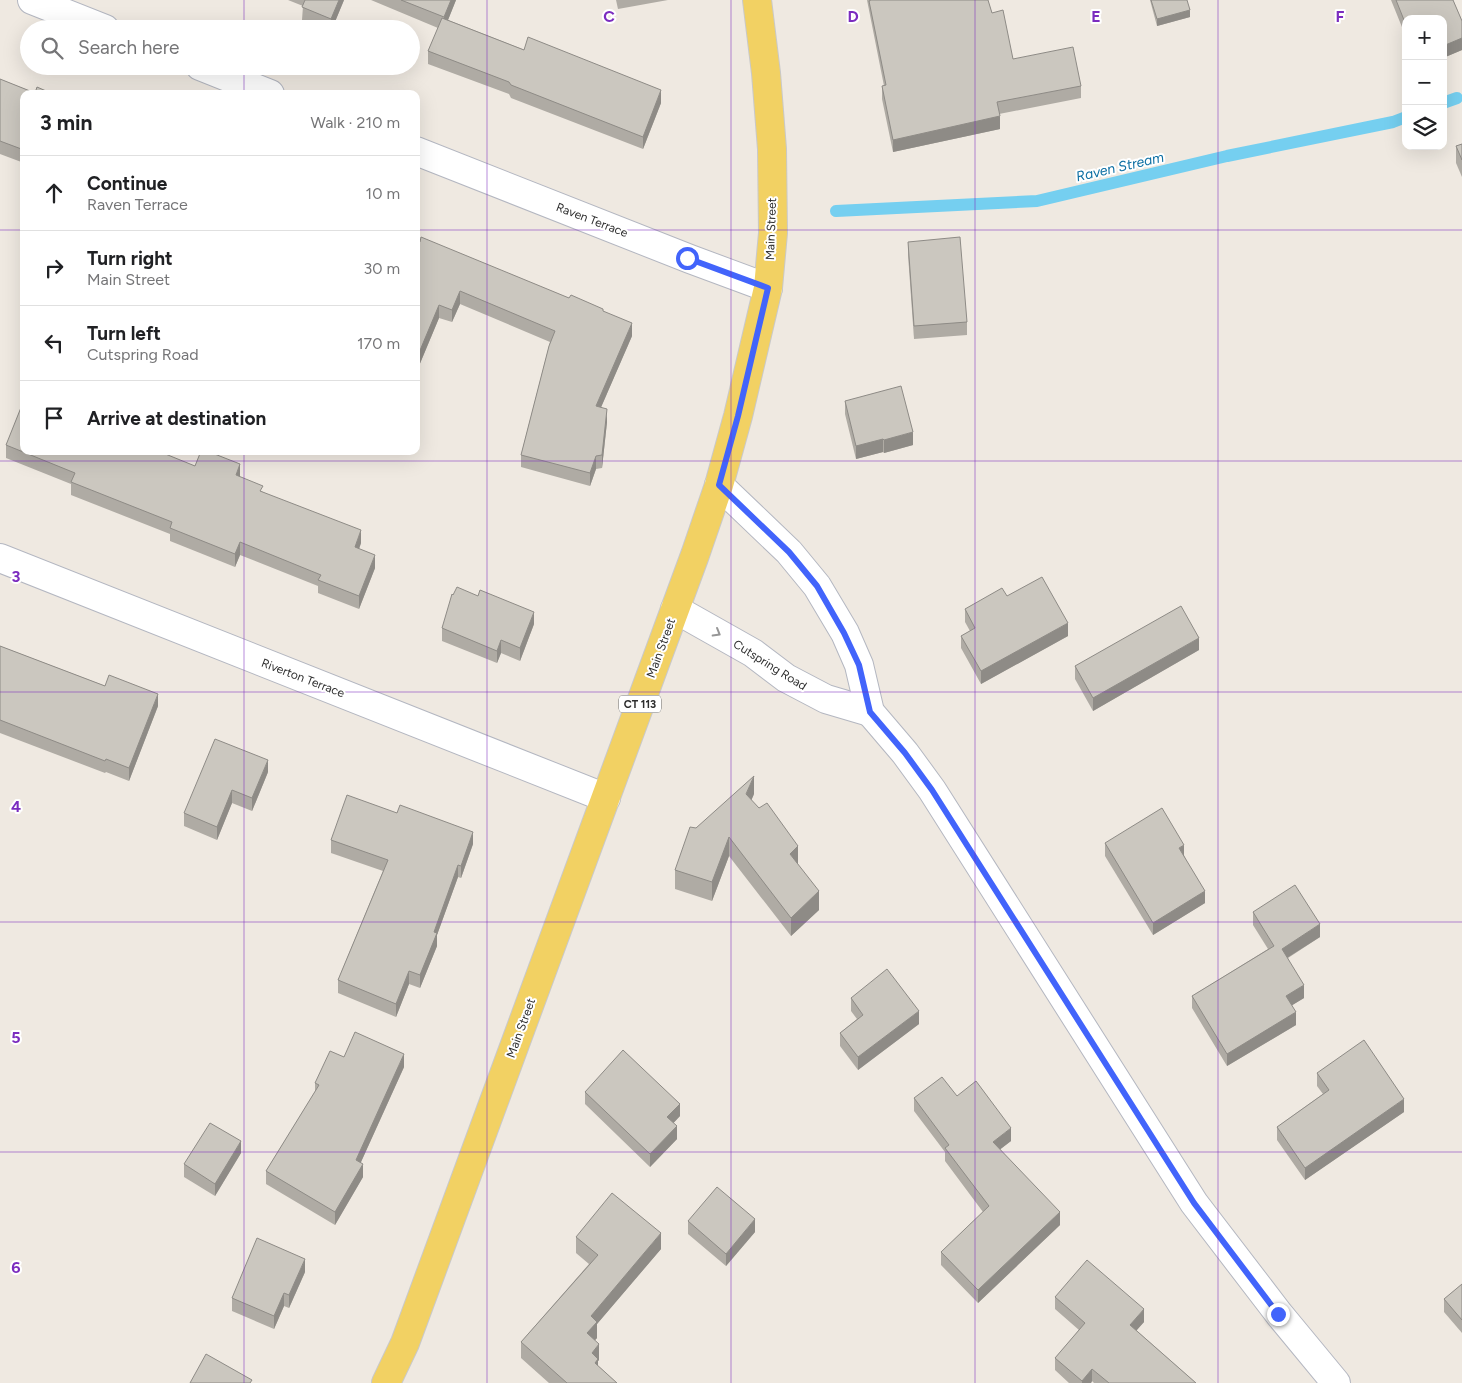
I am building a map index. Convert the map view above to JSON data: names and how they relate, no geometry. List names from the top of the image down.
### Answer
{
  "streets": {
    "main road": ["Main Street", "CT 113"],
    "street": ["Raven Terrace", "Cutspring Road", "Riverton Terrace"]
  },
  "crossings": [
    ["Raven Terrace", "Main Street"],
    ["Main Street", "Cutspring Road"],
    ["Main Street", "Riverton Terrace"]
  ],
  "one_way": ["Cutspring Road"],
  "water": ["Raven Stream"],
  "page": {
    "map_buttons": ["+", "−"],
    "search": "Search here",
    "heading": ["3 min", "Walk · 210 m"],
    "list": [
      ["Continue", "Raven Terrace", "10 m"],
      ["Turn right", "Main Street", "30 m"],
      ["Turn left", "Cutspring Road", "170 m"],
      "Arrive at destination"
    ]
  },
  "grid": {
    "columns": [
      "C",
      "D",
      "E",
      "F"
    ],
    "rows": [
      "3",
      "4",
      "5",
      "6"
    ]
  }
}
